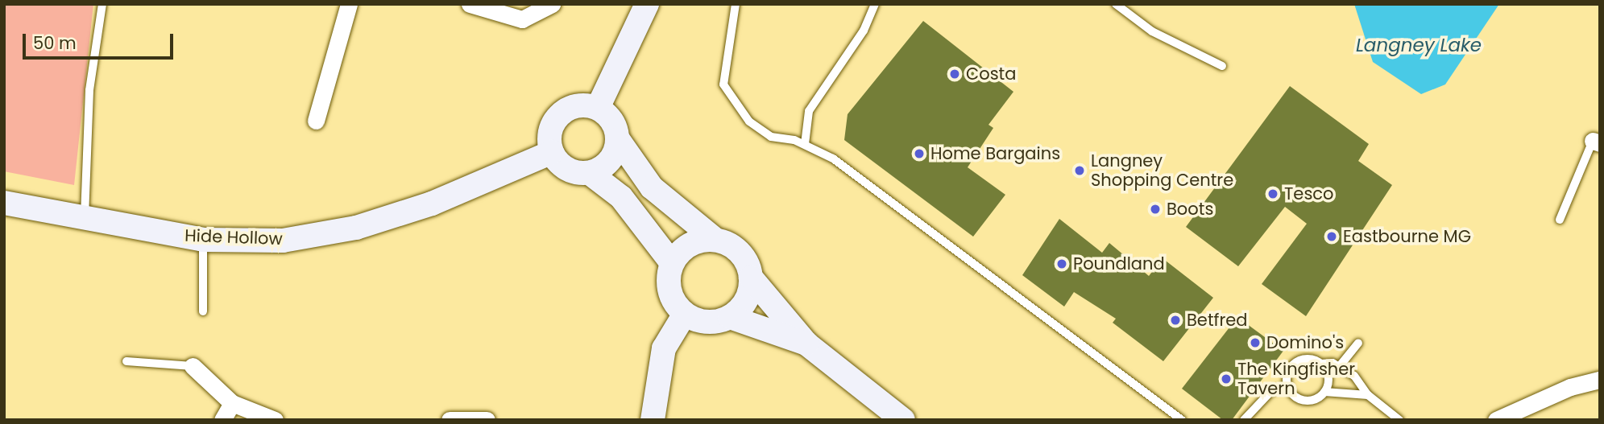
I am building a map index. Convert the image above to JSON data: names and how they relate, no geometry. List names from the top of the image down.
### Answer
{
  "streets": {
    "main road": ["Hide Hollow"]
  },
  "water": ["Langney Lake"],
  "places": [
    "Costa",
    "Home Bargains",
    "Langney Shopping Centre",
    "Tesco",
    "Boots",
    "Eastbourne MG",
    "Poundland",
    "Betfred",
    "Domino's",
    "The Kingfisher Tavern"
  ],
  "scale_bar": "50 m"
}
